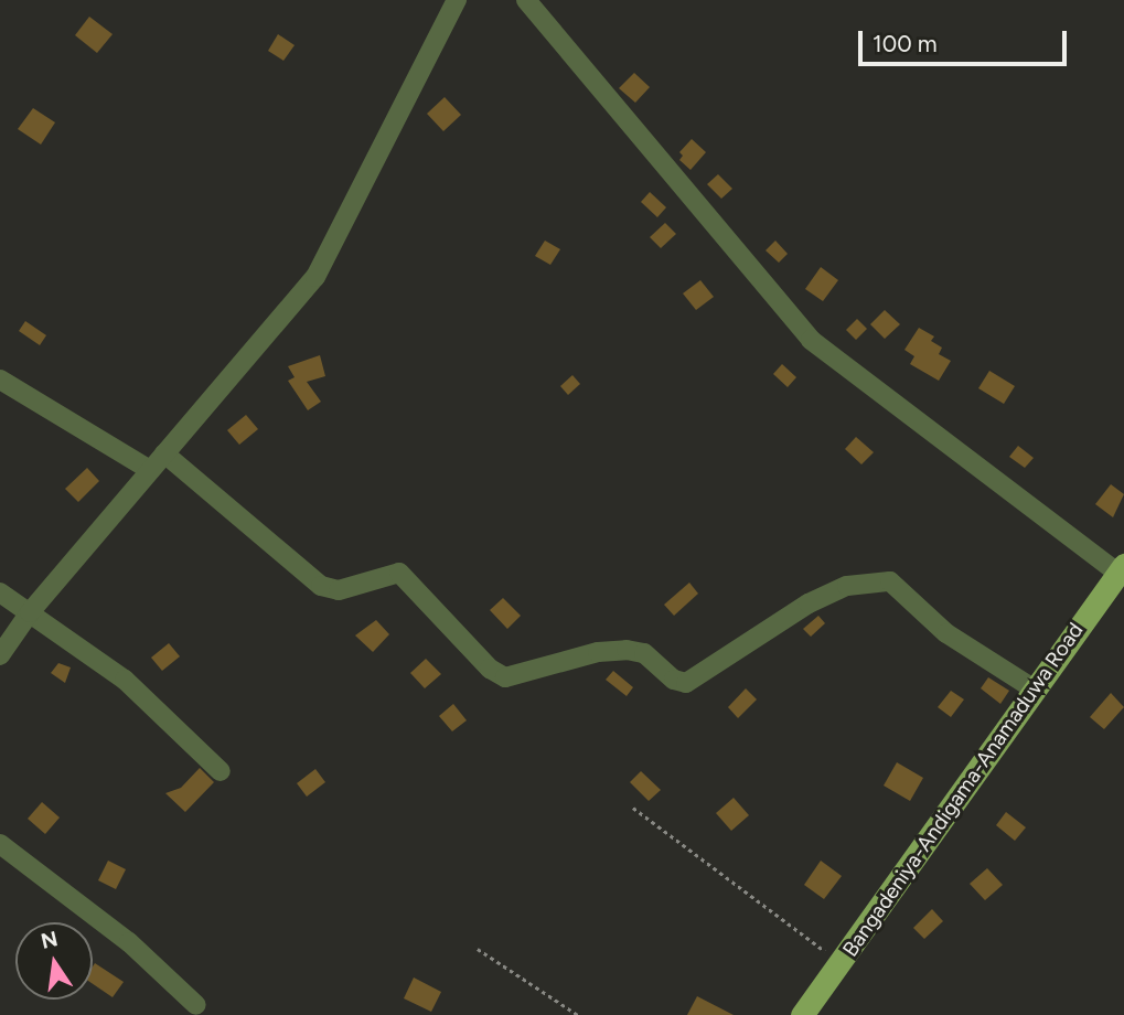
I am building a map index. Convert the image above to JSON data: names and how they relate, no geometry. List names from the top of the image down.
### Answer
{
  "streets": {
    "main road": ["Bangadeniya-Andigama-Anamaduwa Road"]
  },
  "scale_bar": "100 m",
  "north": "top"
}
